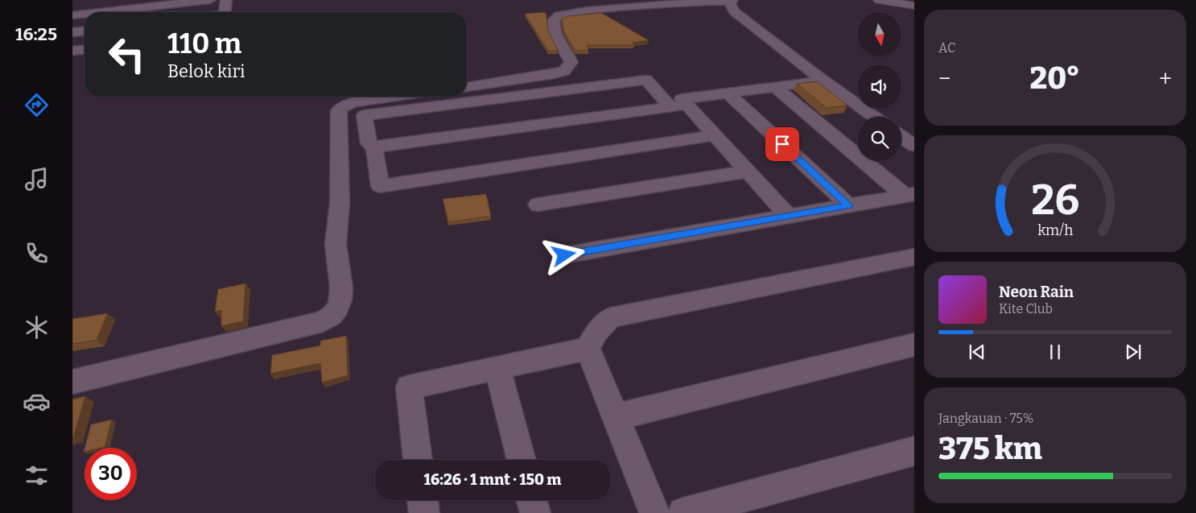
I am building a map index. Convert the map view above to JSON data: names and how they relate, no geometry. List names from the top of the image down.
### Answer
{
  "north": "bottom",
  "page": {
    "tabs": "16:25",
    "tile": [
      "AC",
      ["Jangkauan · 75%", "375 km"]
    ],
    "turn": ["110 m", "Belok kiri"],
    "heat": ["−", "20°", "+"],
    "song": ["Neon Rain", "Kite Club"],
    "limit": "30",
    "trip": "16:26 · 1 mnt · 150 m",
    "gauge": ["26", "km/h"]
  }
}
